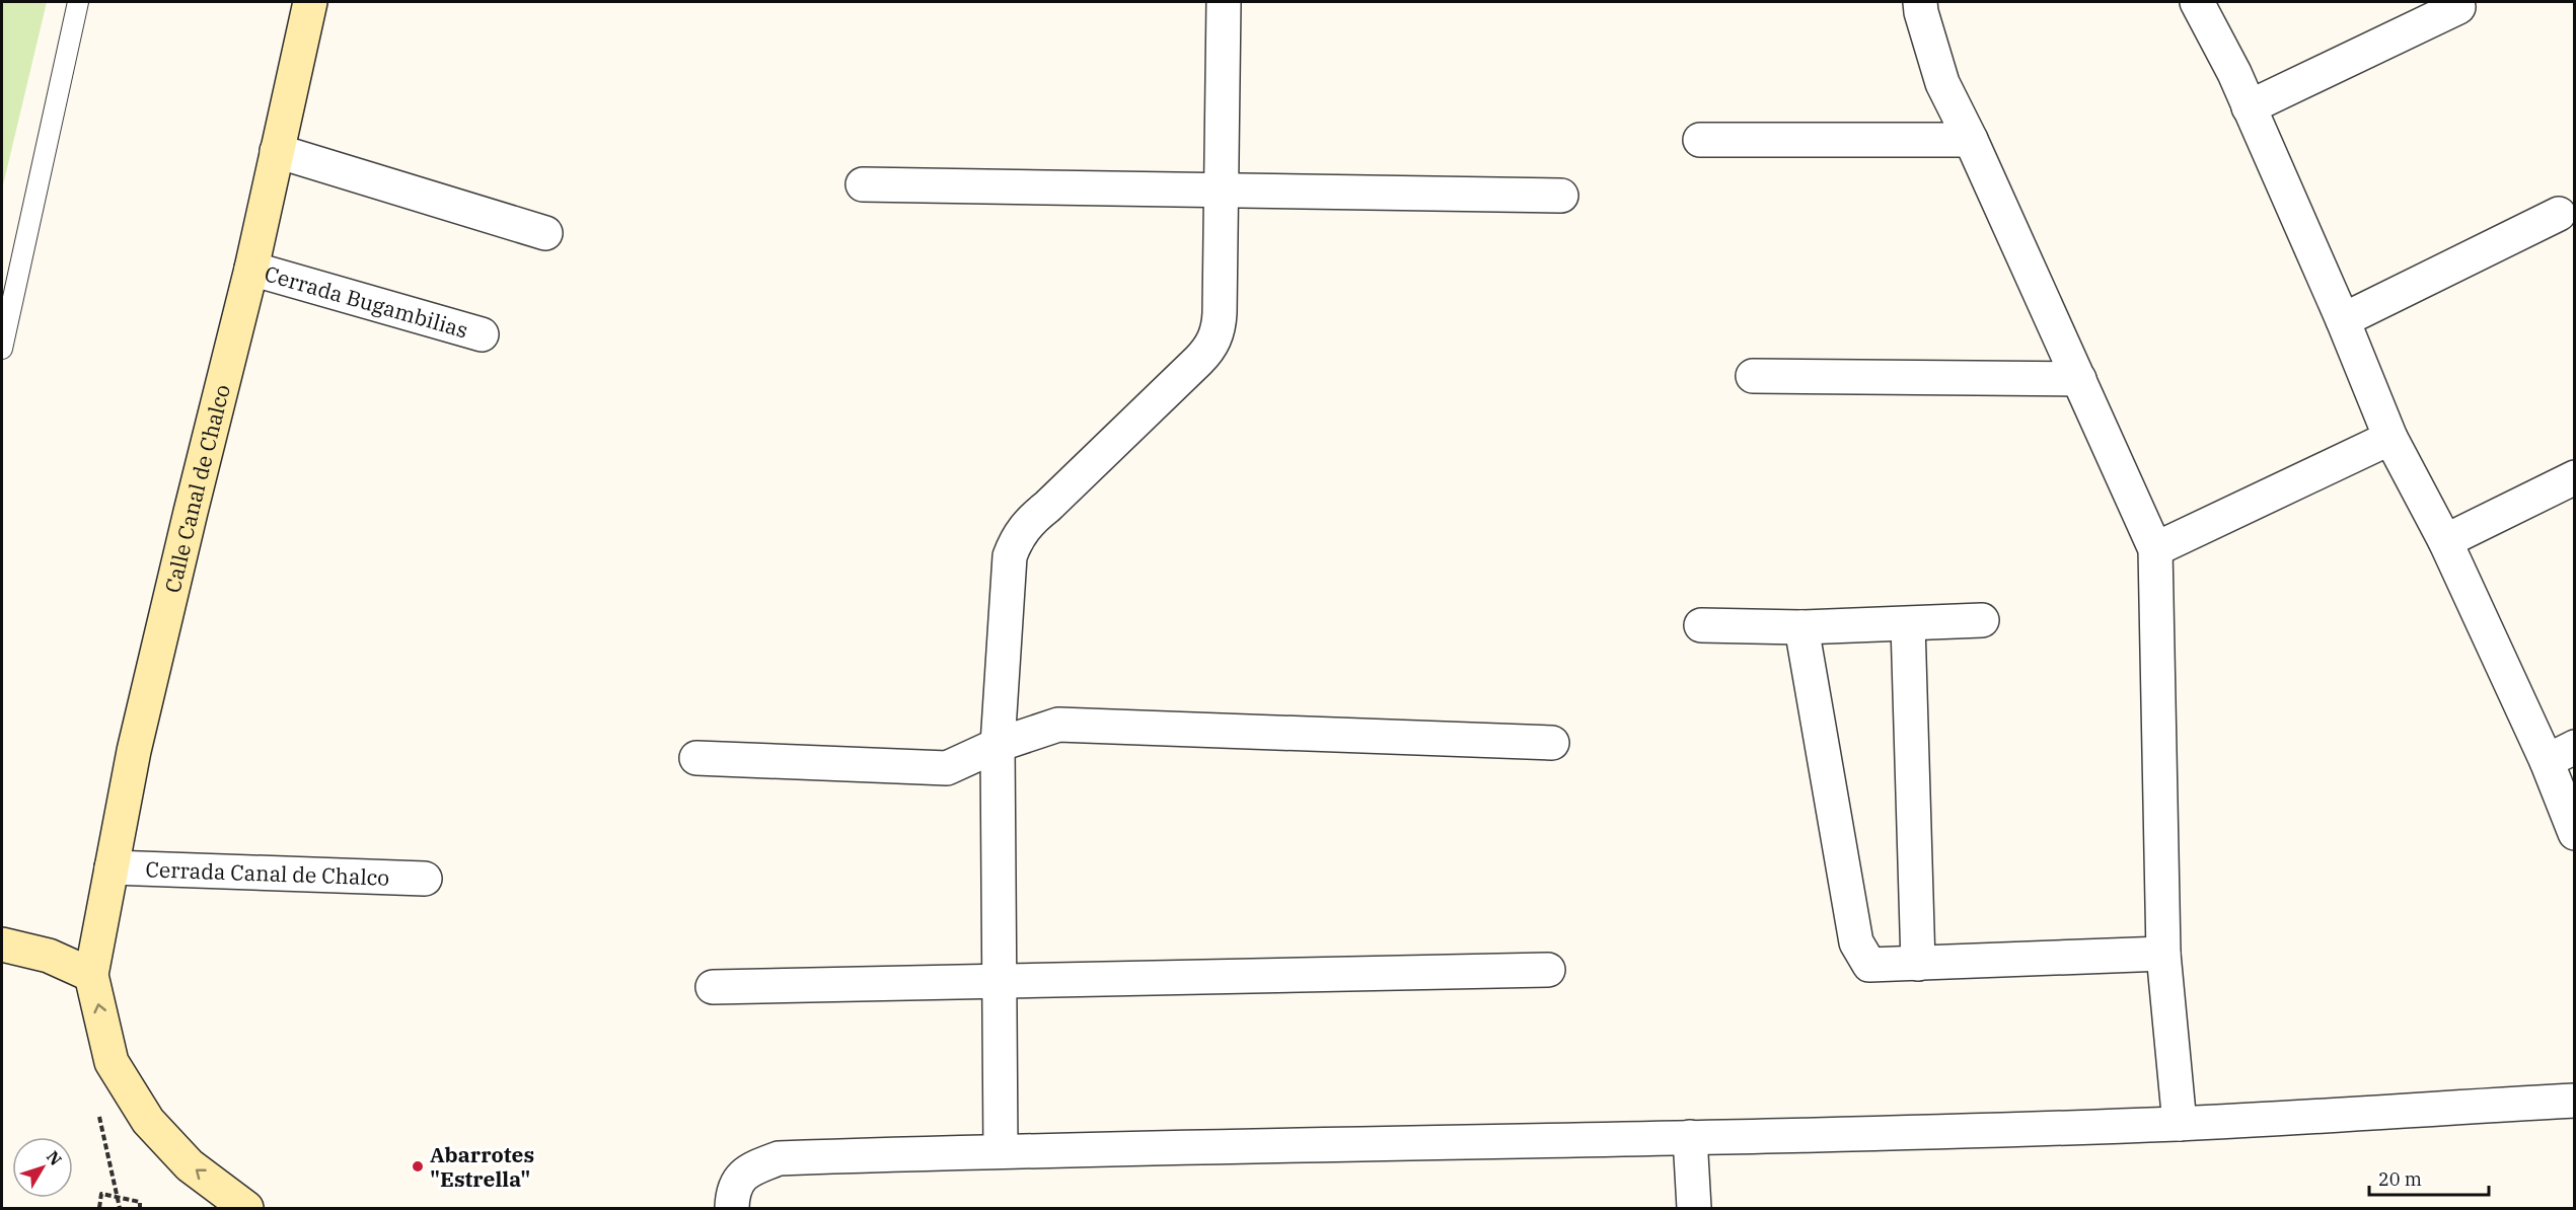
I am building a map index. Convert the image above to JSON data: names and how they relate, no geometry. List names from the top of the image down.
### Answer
{
  "streets": {
    "street": ["Cerrada Bugambilias", "Calle Canal de Chalco", "Cerrada Canal de Chalco"]
  },
  "crossings": [
    ["Cerrada Bugambilias", "Calle Canal de Chalco"],
    ["Calle Canal de Chalco", "Cerrada Canal de Chalco"]
  ],
  "places": ["Abarrotes \"Estrella\""],
  "scale_bar": "20 m",
  "north": "top right"
}
